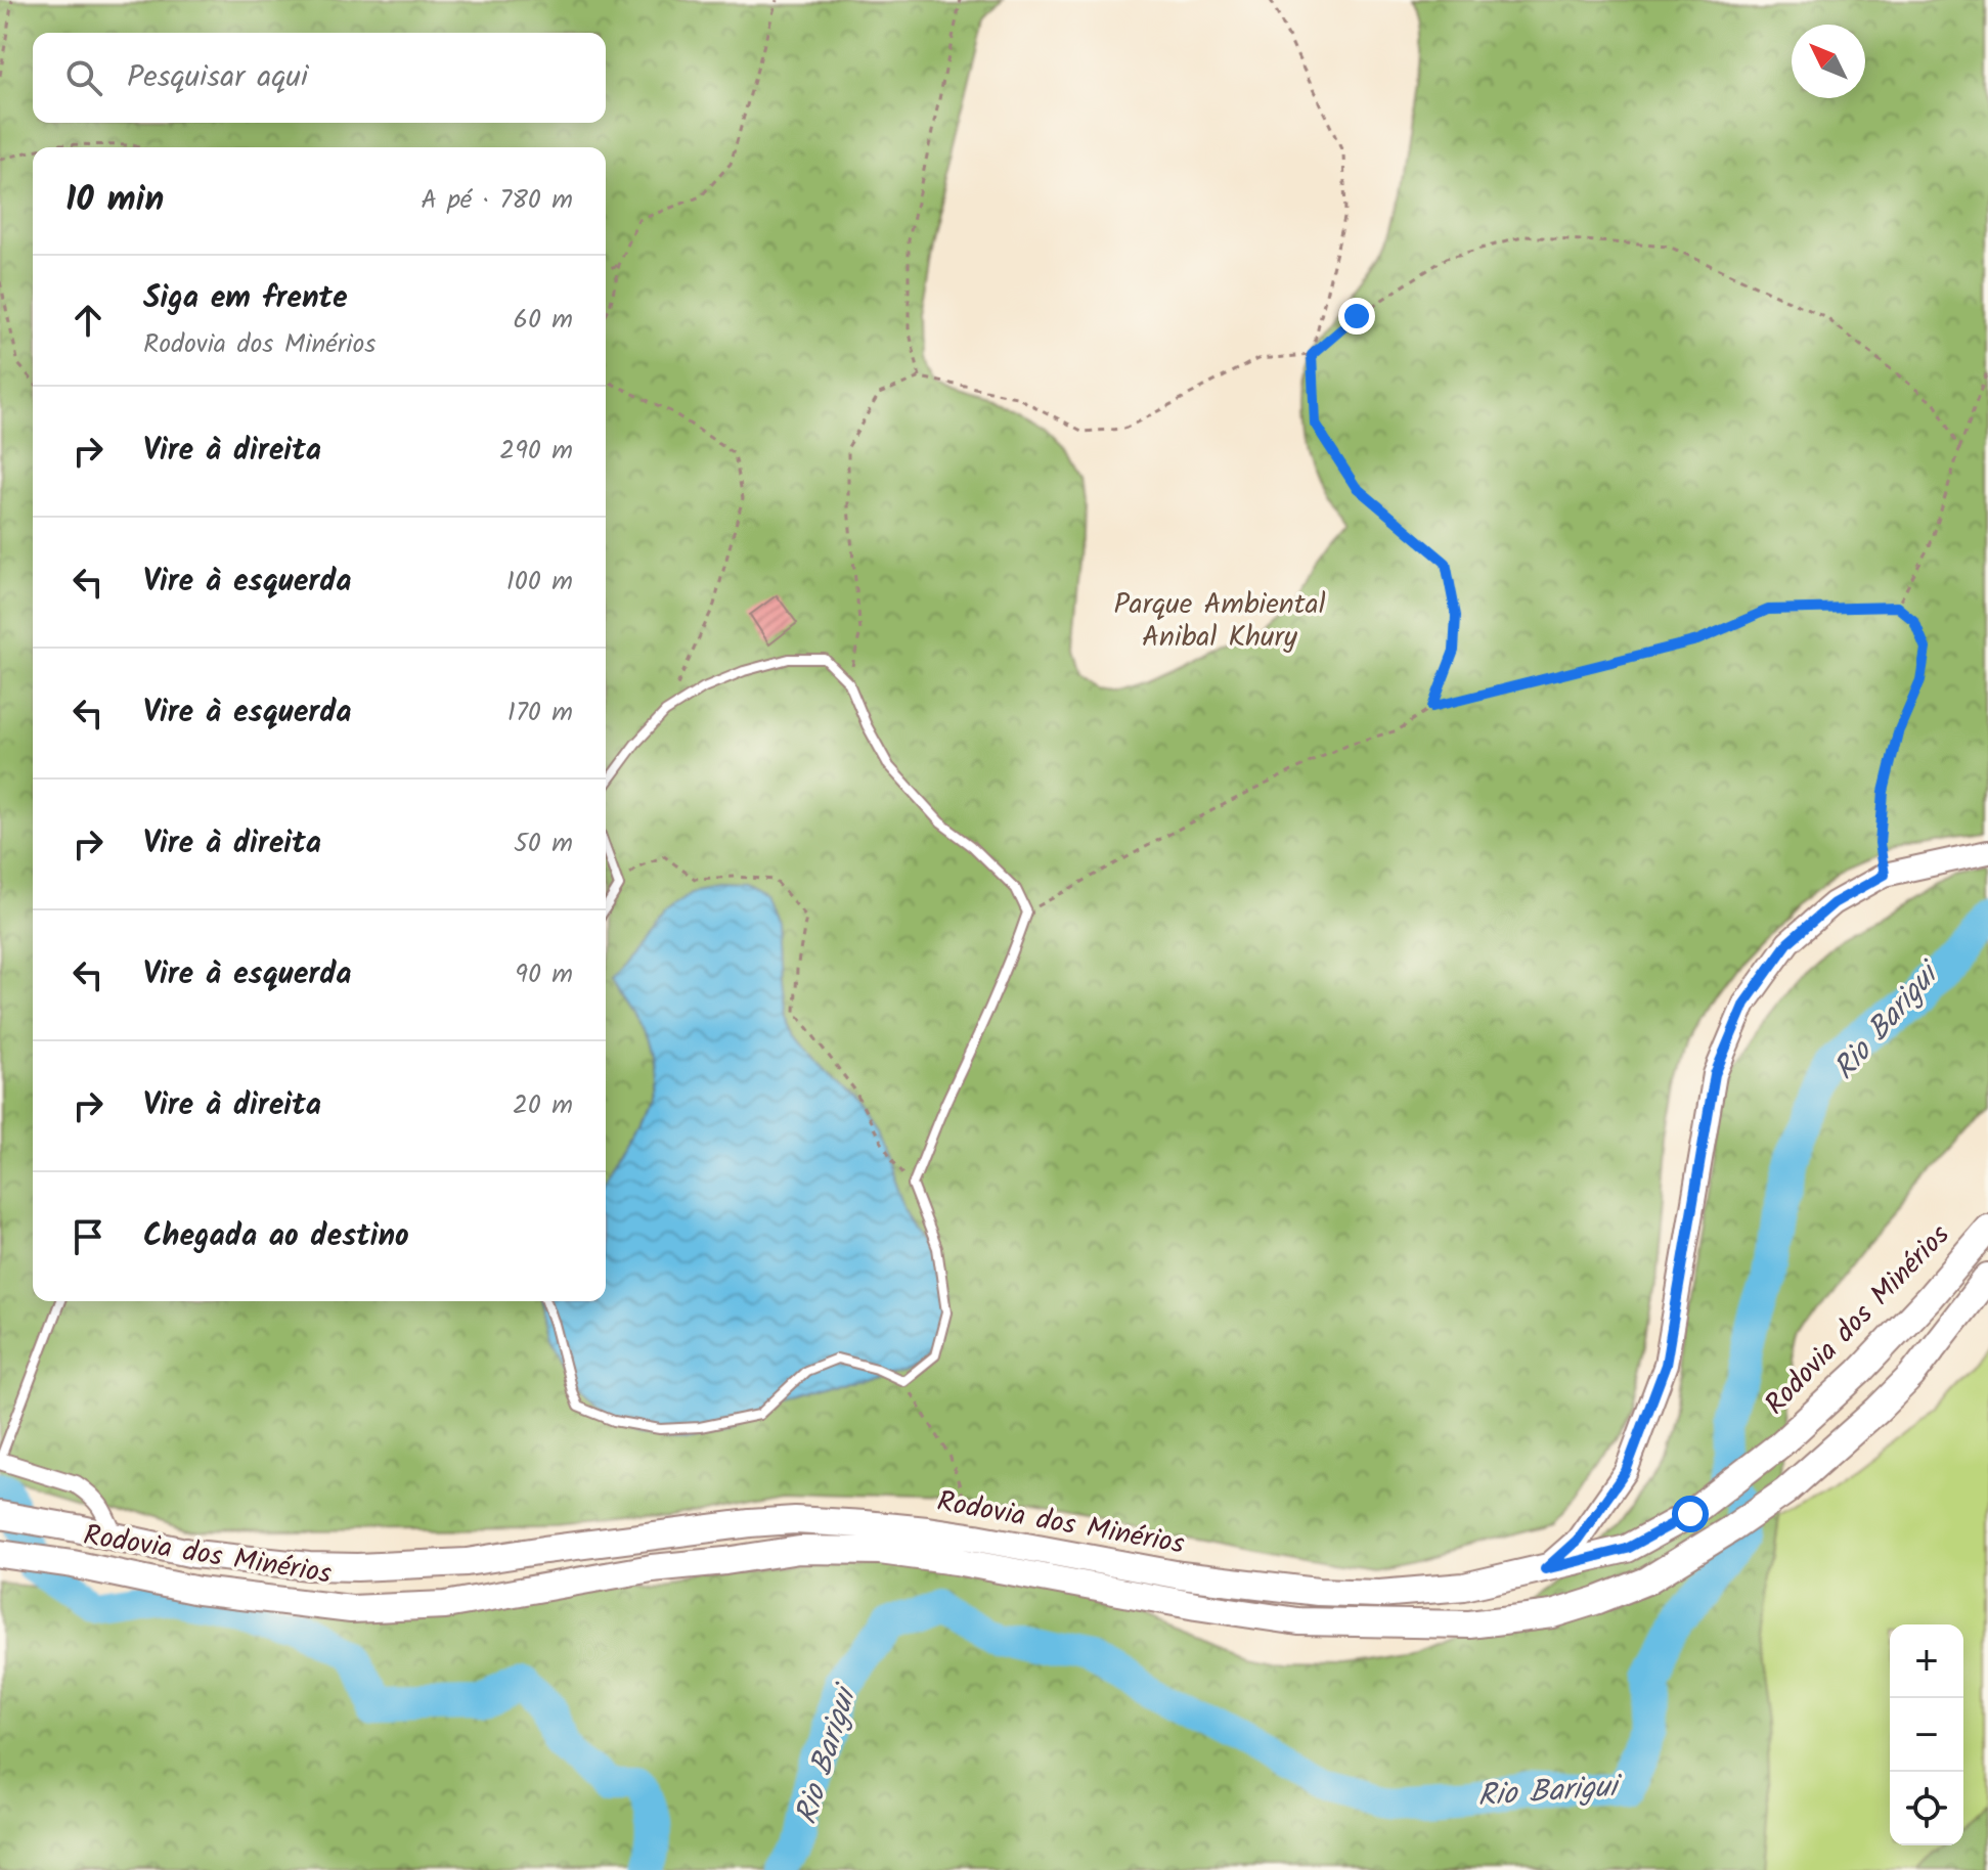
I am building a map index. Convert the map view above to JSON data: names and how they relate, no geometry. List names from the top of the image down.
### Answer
{
  "streets": {
    "main road": ["Rodovia dos Minérios"]
  },
  "water": ["Rio Barigui"],
  "parks": ["Parque Ambiental Anibal Khury"],
  "north": "top left",
  "page": {
    "search": "Pesquisar aqui",
    "heading": ["10 min", "A pé · 780 m"],
    "list": [
      ["Siga em frente", "Rodovia dos Minérios", "60 m"],
      ["Vire à direita", "290 m"],
      ["Vire à esquerda", "100 m"],
      ["Vire à esquerda", "170 m"],
      ["Vire à direita", "50 m"],
      ["Vire à esquerda", "90 m"],
      ["Vire à direita", "20 m"],
      "Chegada ao destino"
    ],
    "map_buttons": ["+", "−"]
  }
}
